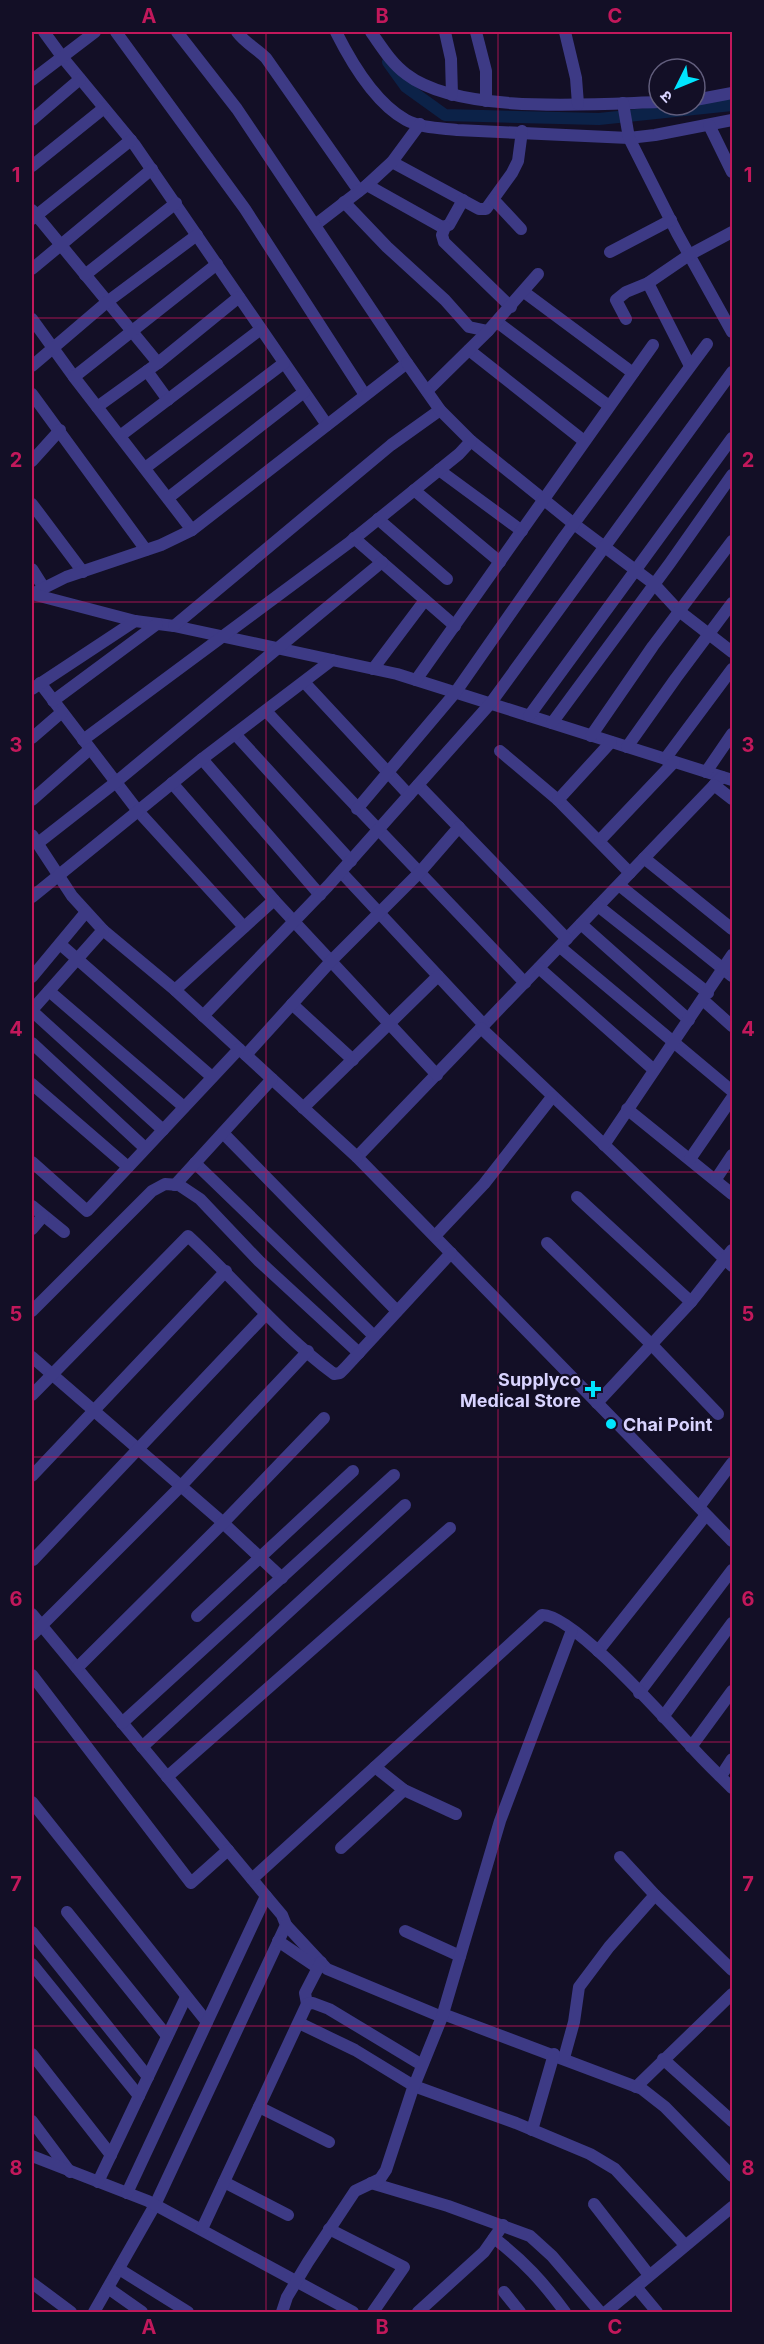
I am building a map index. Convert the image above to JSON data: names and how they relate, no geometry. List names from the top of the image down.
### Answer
{
  "places": {
    "health": ["Supplyco Medical Store"],
    "other": ["Chai Point"]
  },
  "north": "bottom left",
  "grid": {
    "columns": ["A", "B", "C"],
    "rows": [
      "1",
      "2",
      "3",
      "4",
      "5",
      "6",
      "7",
      "8"
    ]
  }
}
